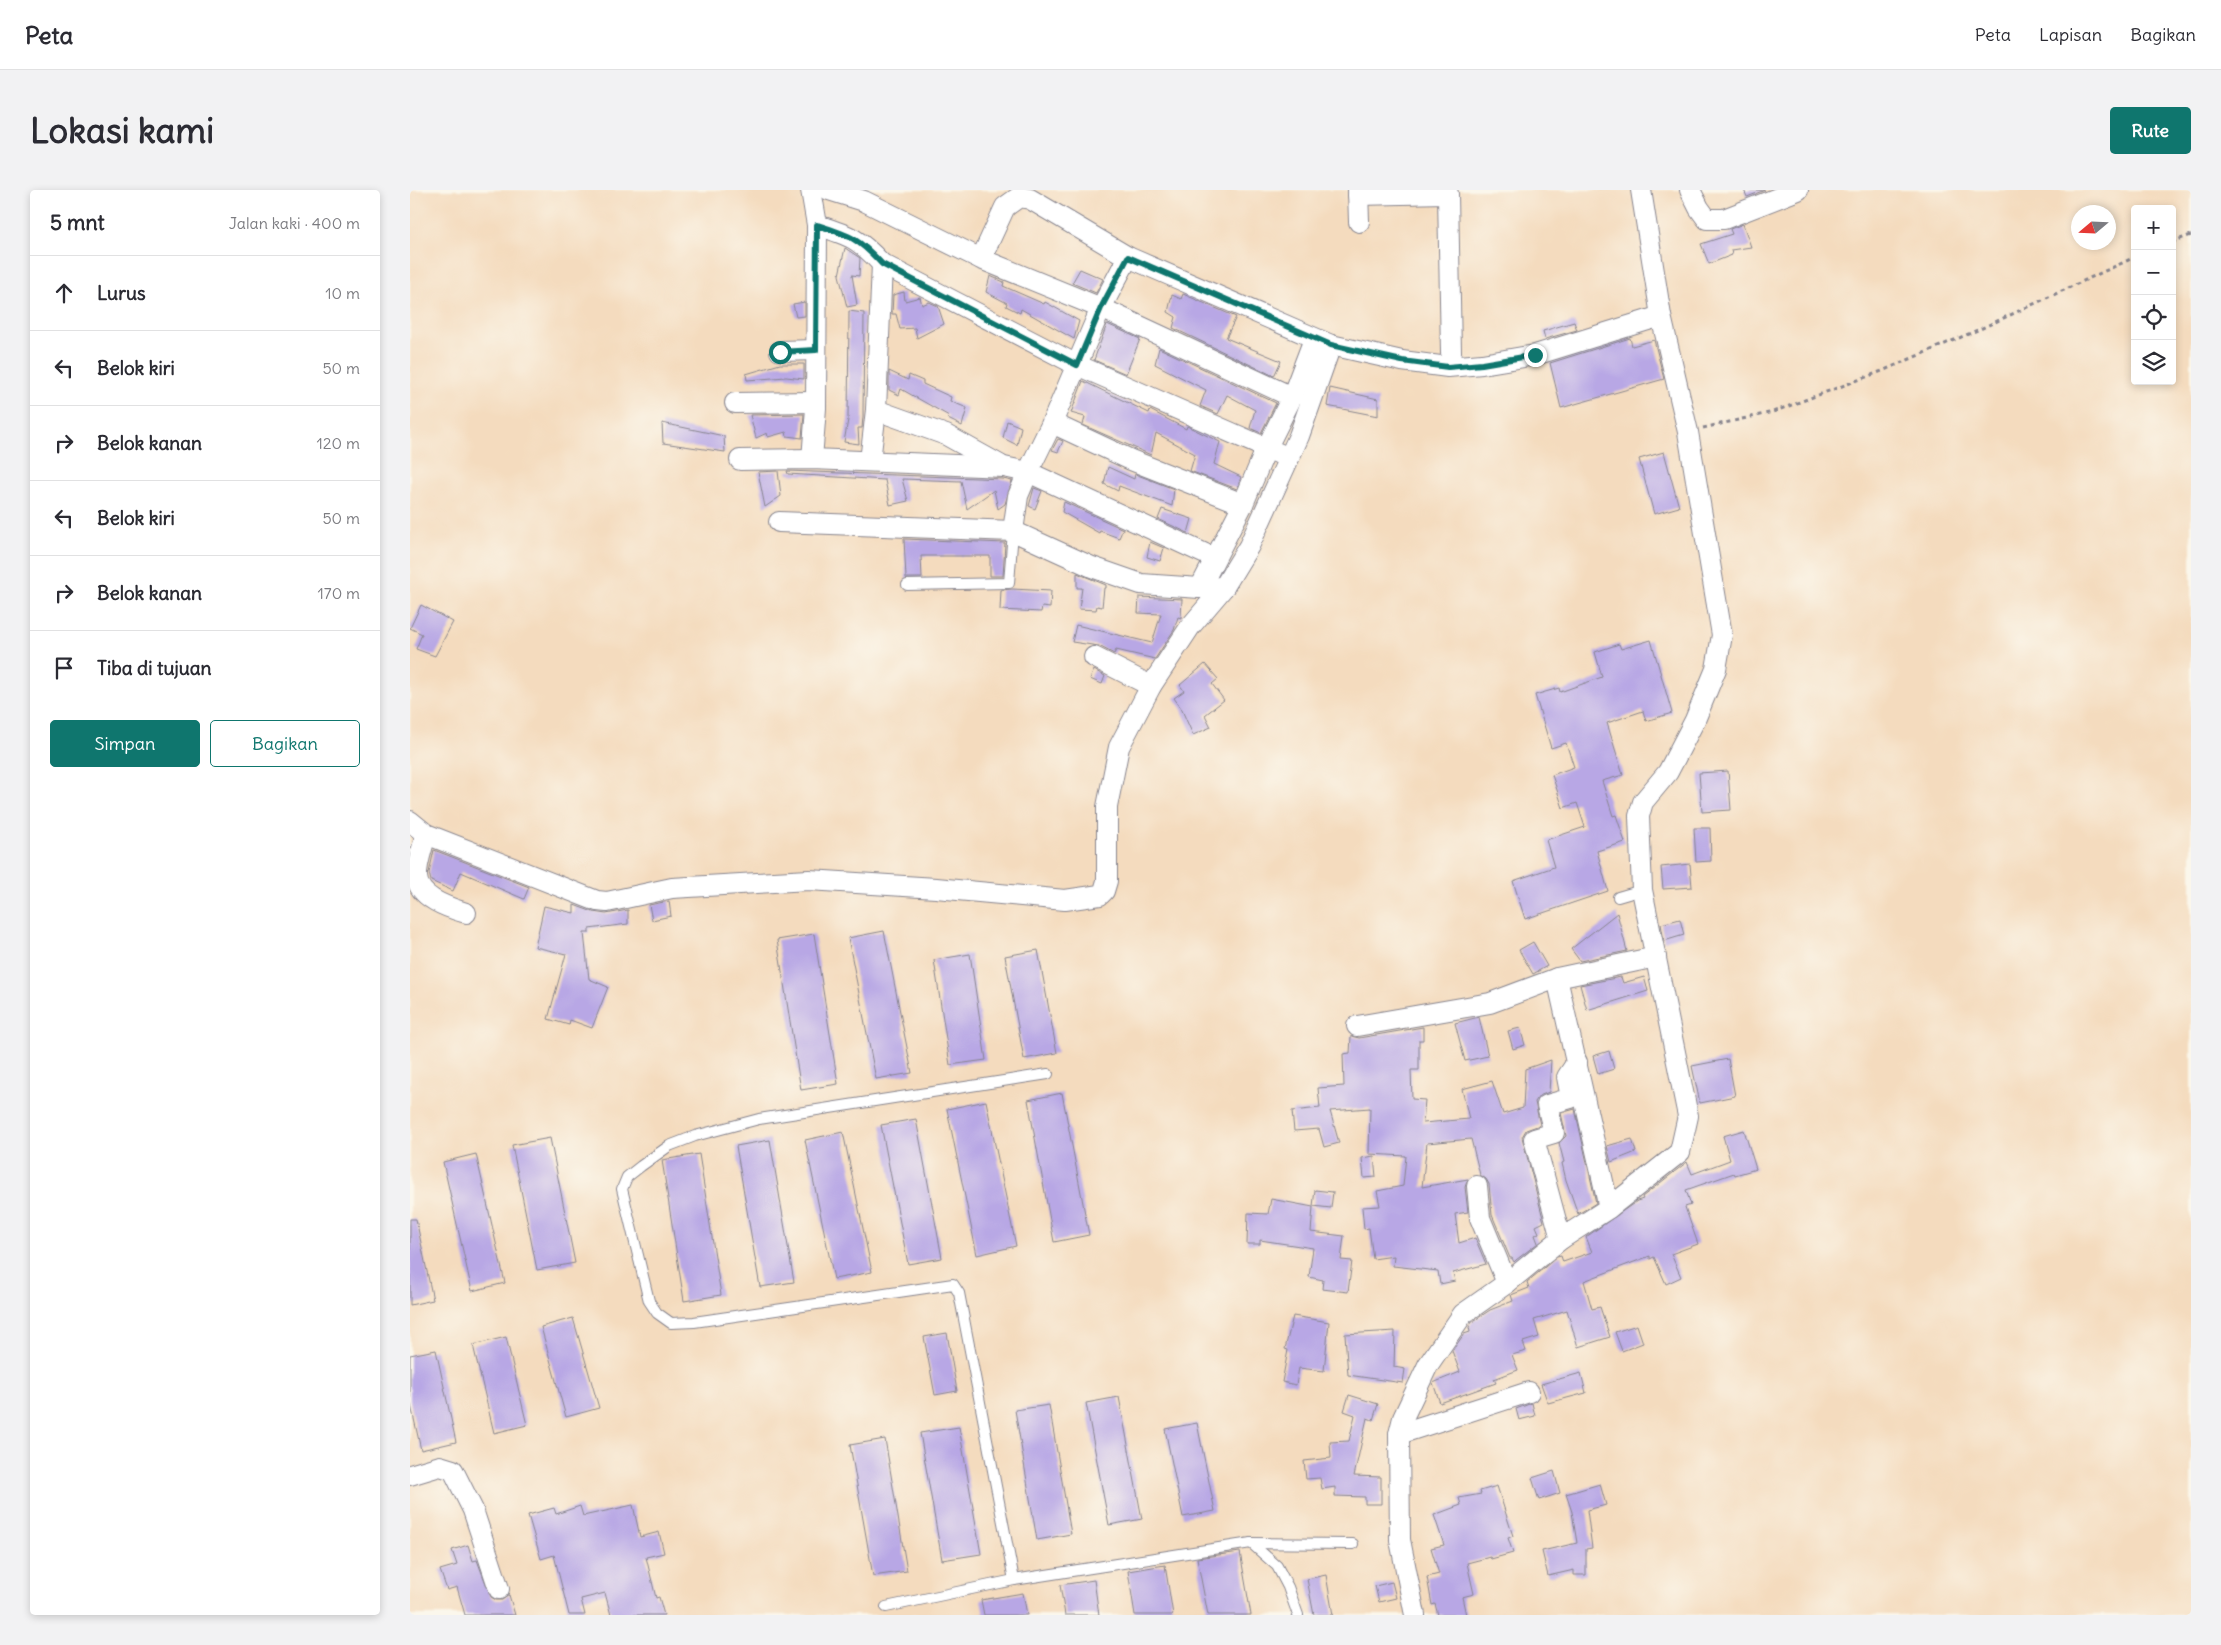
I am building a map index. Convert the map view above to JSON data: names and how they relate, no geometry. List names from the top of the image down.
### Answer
{
  "north": "left",
  "page": {
    "header": "Peta",
    "nav": ["Peta", "Lapisan", "Bagikan"],
    "buttons": [
      "Rute",
      ["Simpan", "Bagikan"]
    ],
    "title": "Lokasi kami",
    "heading": ["5 mnt", "Jalan kaki · 400 m"],
    "map_buttons": ["+", "−"],
    "list": [
      ["Lurus", "10 m"],
      ["Belok kiri", "50 m"],
      ["Belok kanan", "120 m"],
      ["Belok kiri", "50 m"],
      ["Belok kanan", "170 m"],
      "Tiba di tujuan"
    ]
  }
}
